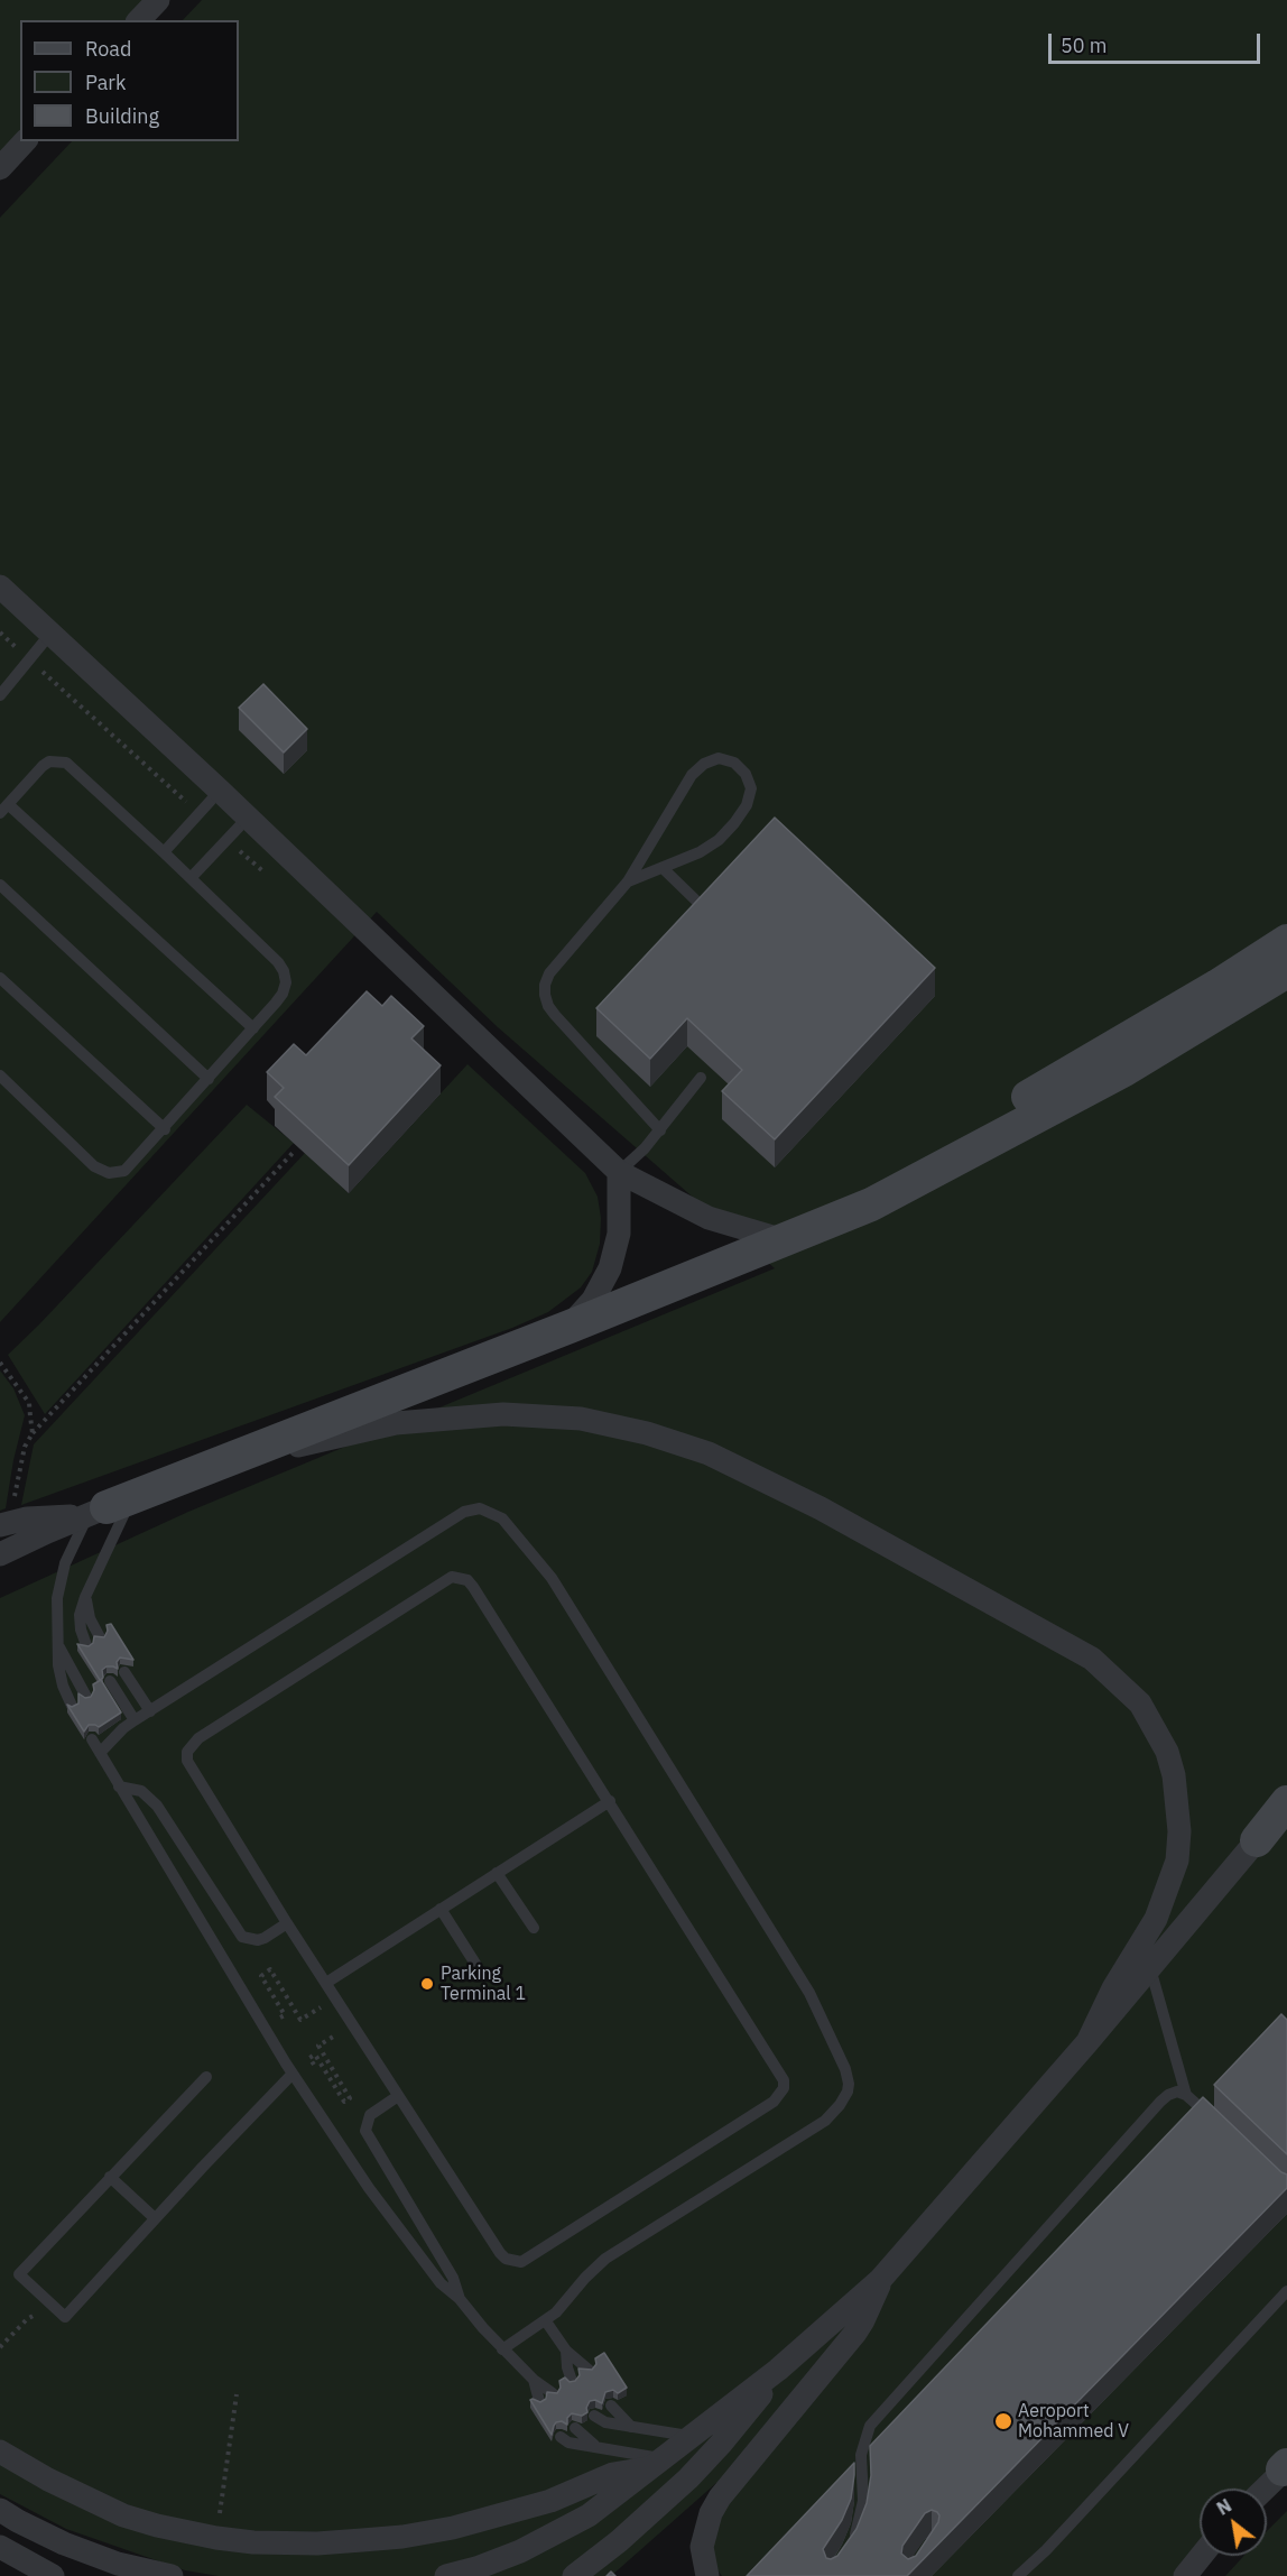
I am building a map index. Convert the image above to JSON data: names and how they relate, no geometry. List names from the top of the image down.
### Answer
{
  "places": ["Parking Terminal 1", "Aeroport Mohammed V"],
  "legend": ["Road", "Park", "Building"],
  "scale_bar": "50 m",
  "north": "top left"
}
